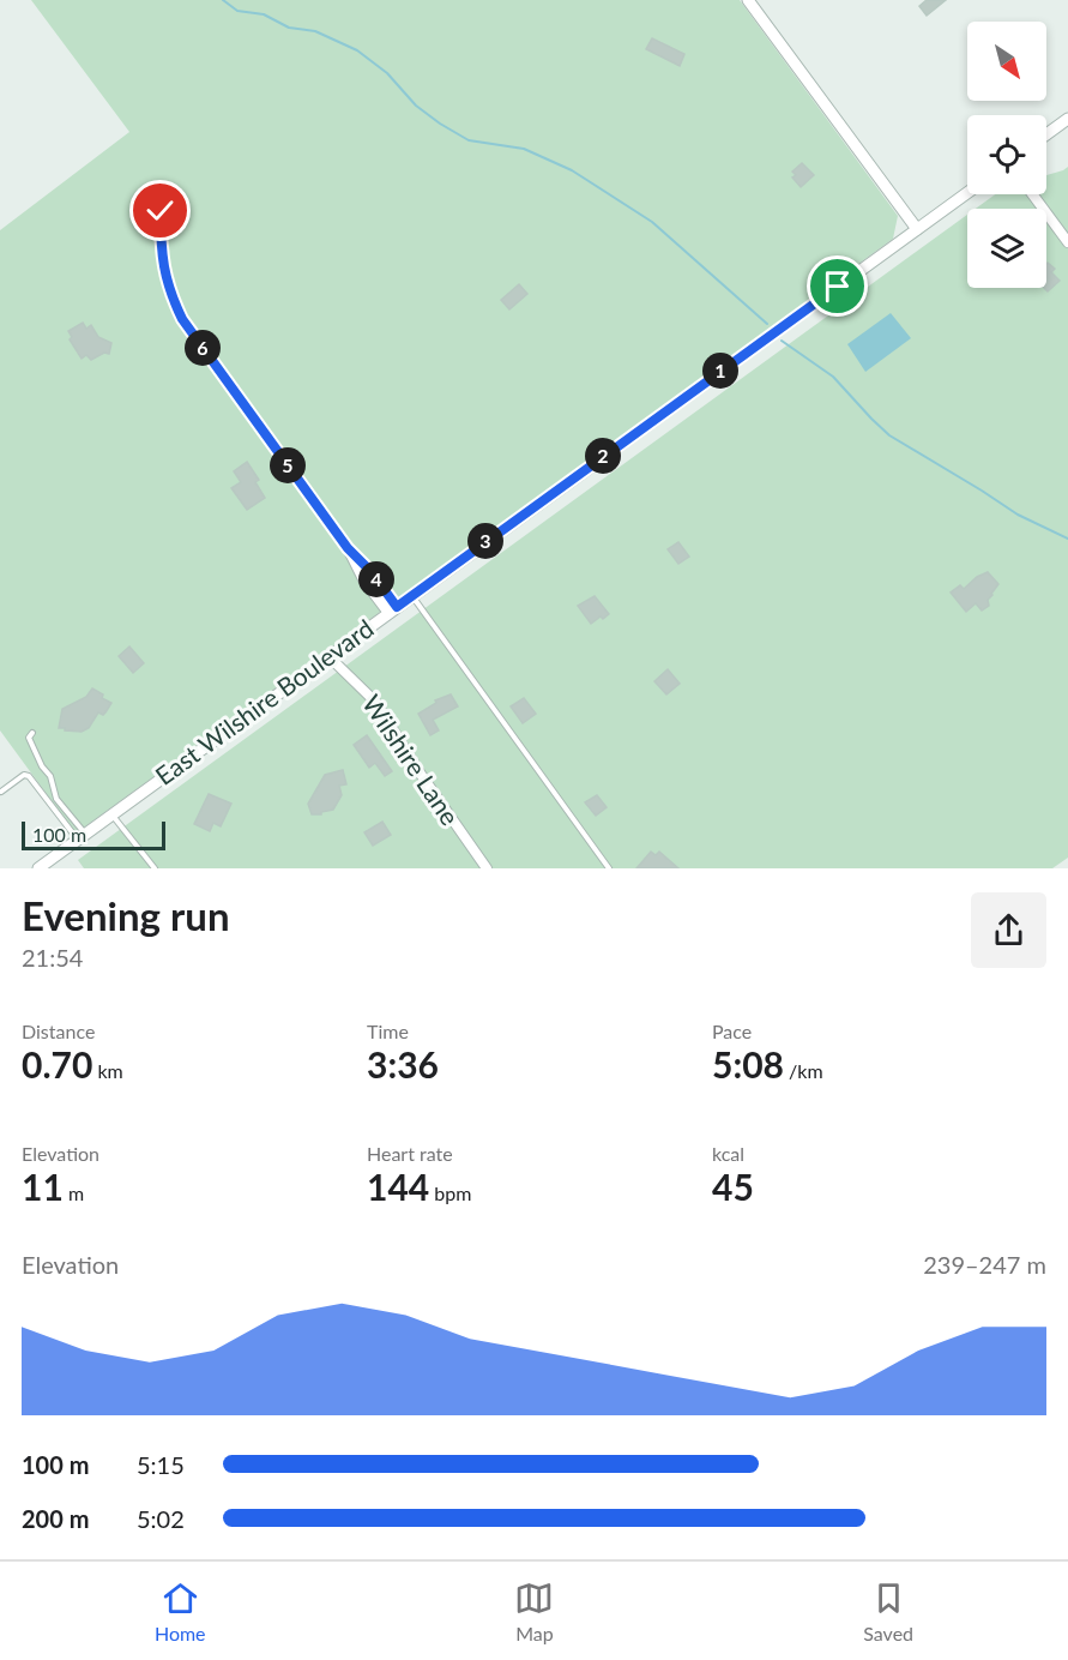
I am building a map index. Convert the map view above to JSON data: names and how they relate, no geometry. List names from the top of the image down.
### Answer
{
  "streets": {
    "street": ["East Wilshire Boulevard", "Wilshire Lane"]
  },
  "crossings": [
    ["East Wilshire Boulevard", "Wilshire Lane"]
  ],
  "scale_bar": "100 m",
  "north": "bottom right",
  "page": {
    "pins": [
      "6",
      "1",
      "2",
      "5",
      "3",
      "4"
    ],
    "scale": "100 m",
    "heading": ["Evening run", "21:54"],
    "stats": [
      ["Distance", "0.70 km"],
      ["Time", "3:36"],
      ["Pace", "5:08 /km"],
      ["Elevation", "11 m"],
      ["Heart rate", "144 bpm"],
      ["kcal", "45"]
    ],
    "chart": ["Elevation", "239–247 m"],
    "list": [
      {
        "name": "100 m",
        "note": "5:15"
      },
      {
        "name": "200 m",
        "note": "5:02"
      }
    ],
    "tabs": ["Home", "Map", "Saved"]
  }
}
